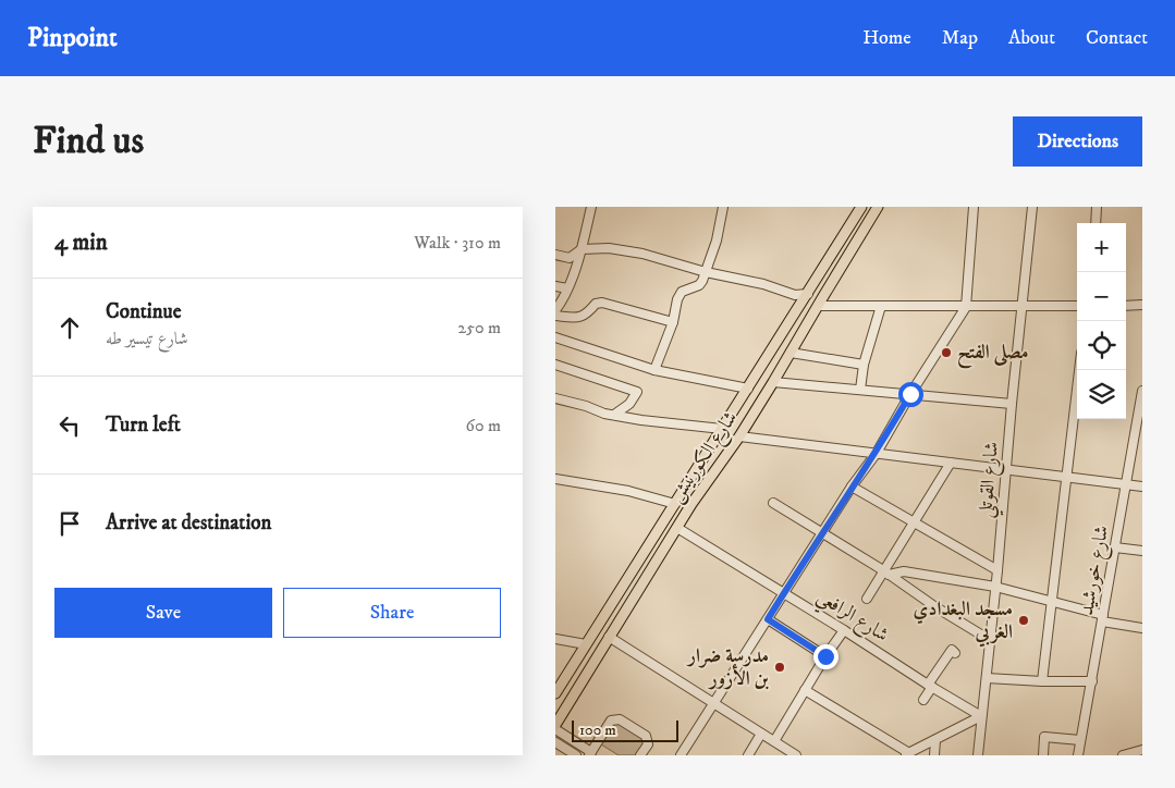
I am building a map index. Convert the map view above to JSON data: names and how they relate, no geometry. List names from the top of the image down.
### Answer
{
  "streets": {
    "main road": ["شارع الكورنيش"],
    "street": ["شارع القوتلي", "شارع خورشيد", "شارع الرافعي"]
  },
  "crossings": [
    ["شارع الكورنيش", "شارع الرافعي"],
    ["شارع القوتلي", "شارع الرافعي"]
  ],
  "places": ["مصلى الفتح", "مسجد البغدادي الغربي", "مدرسة ضرار بن الأزور"],
  "scale_bar": "100 m",
  "page": {
    "header": "Pinpoint",
    "nav": [
      "Home",
      "Map",
      "About",
      "Contact"
    ],
    "buttons": [
      "Directions",
      ["Save", "Share"]
    ],
    "title": "Find us",
    "heading": ["4 min", "Walk · 310 m"],
    "map_buttons": ["+", "−"],
    "list": [
      ["Continue", "شارع تيسير طه", "250 m"],
      ["Turn left", "60 m"],
      "Arrive at destination"
    ],
    "scale": "100 m"
  }
}
